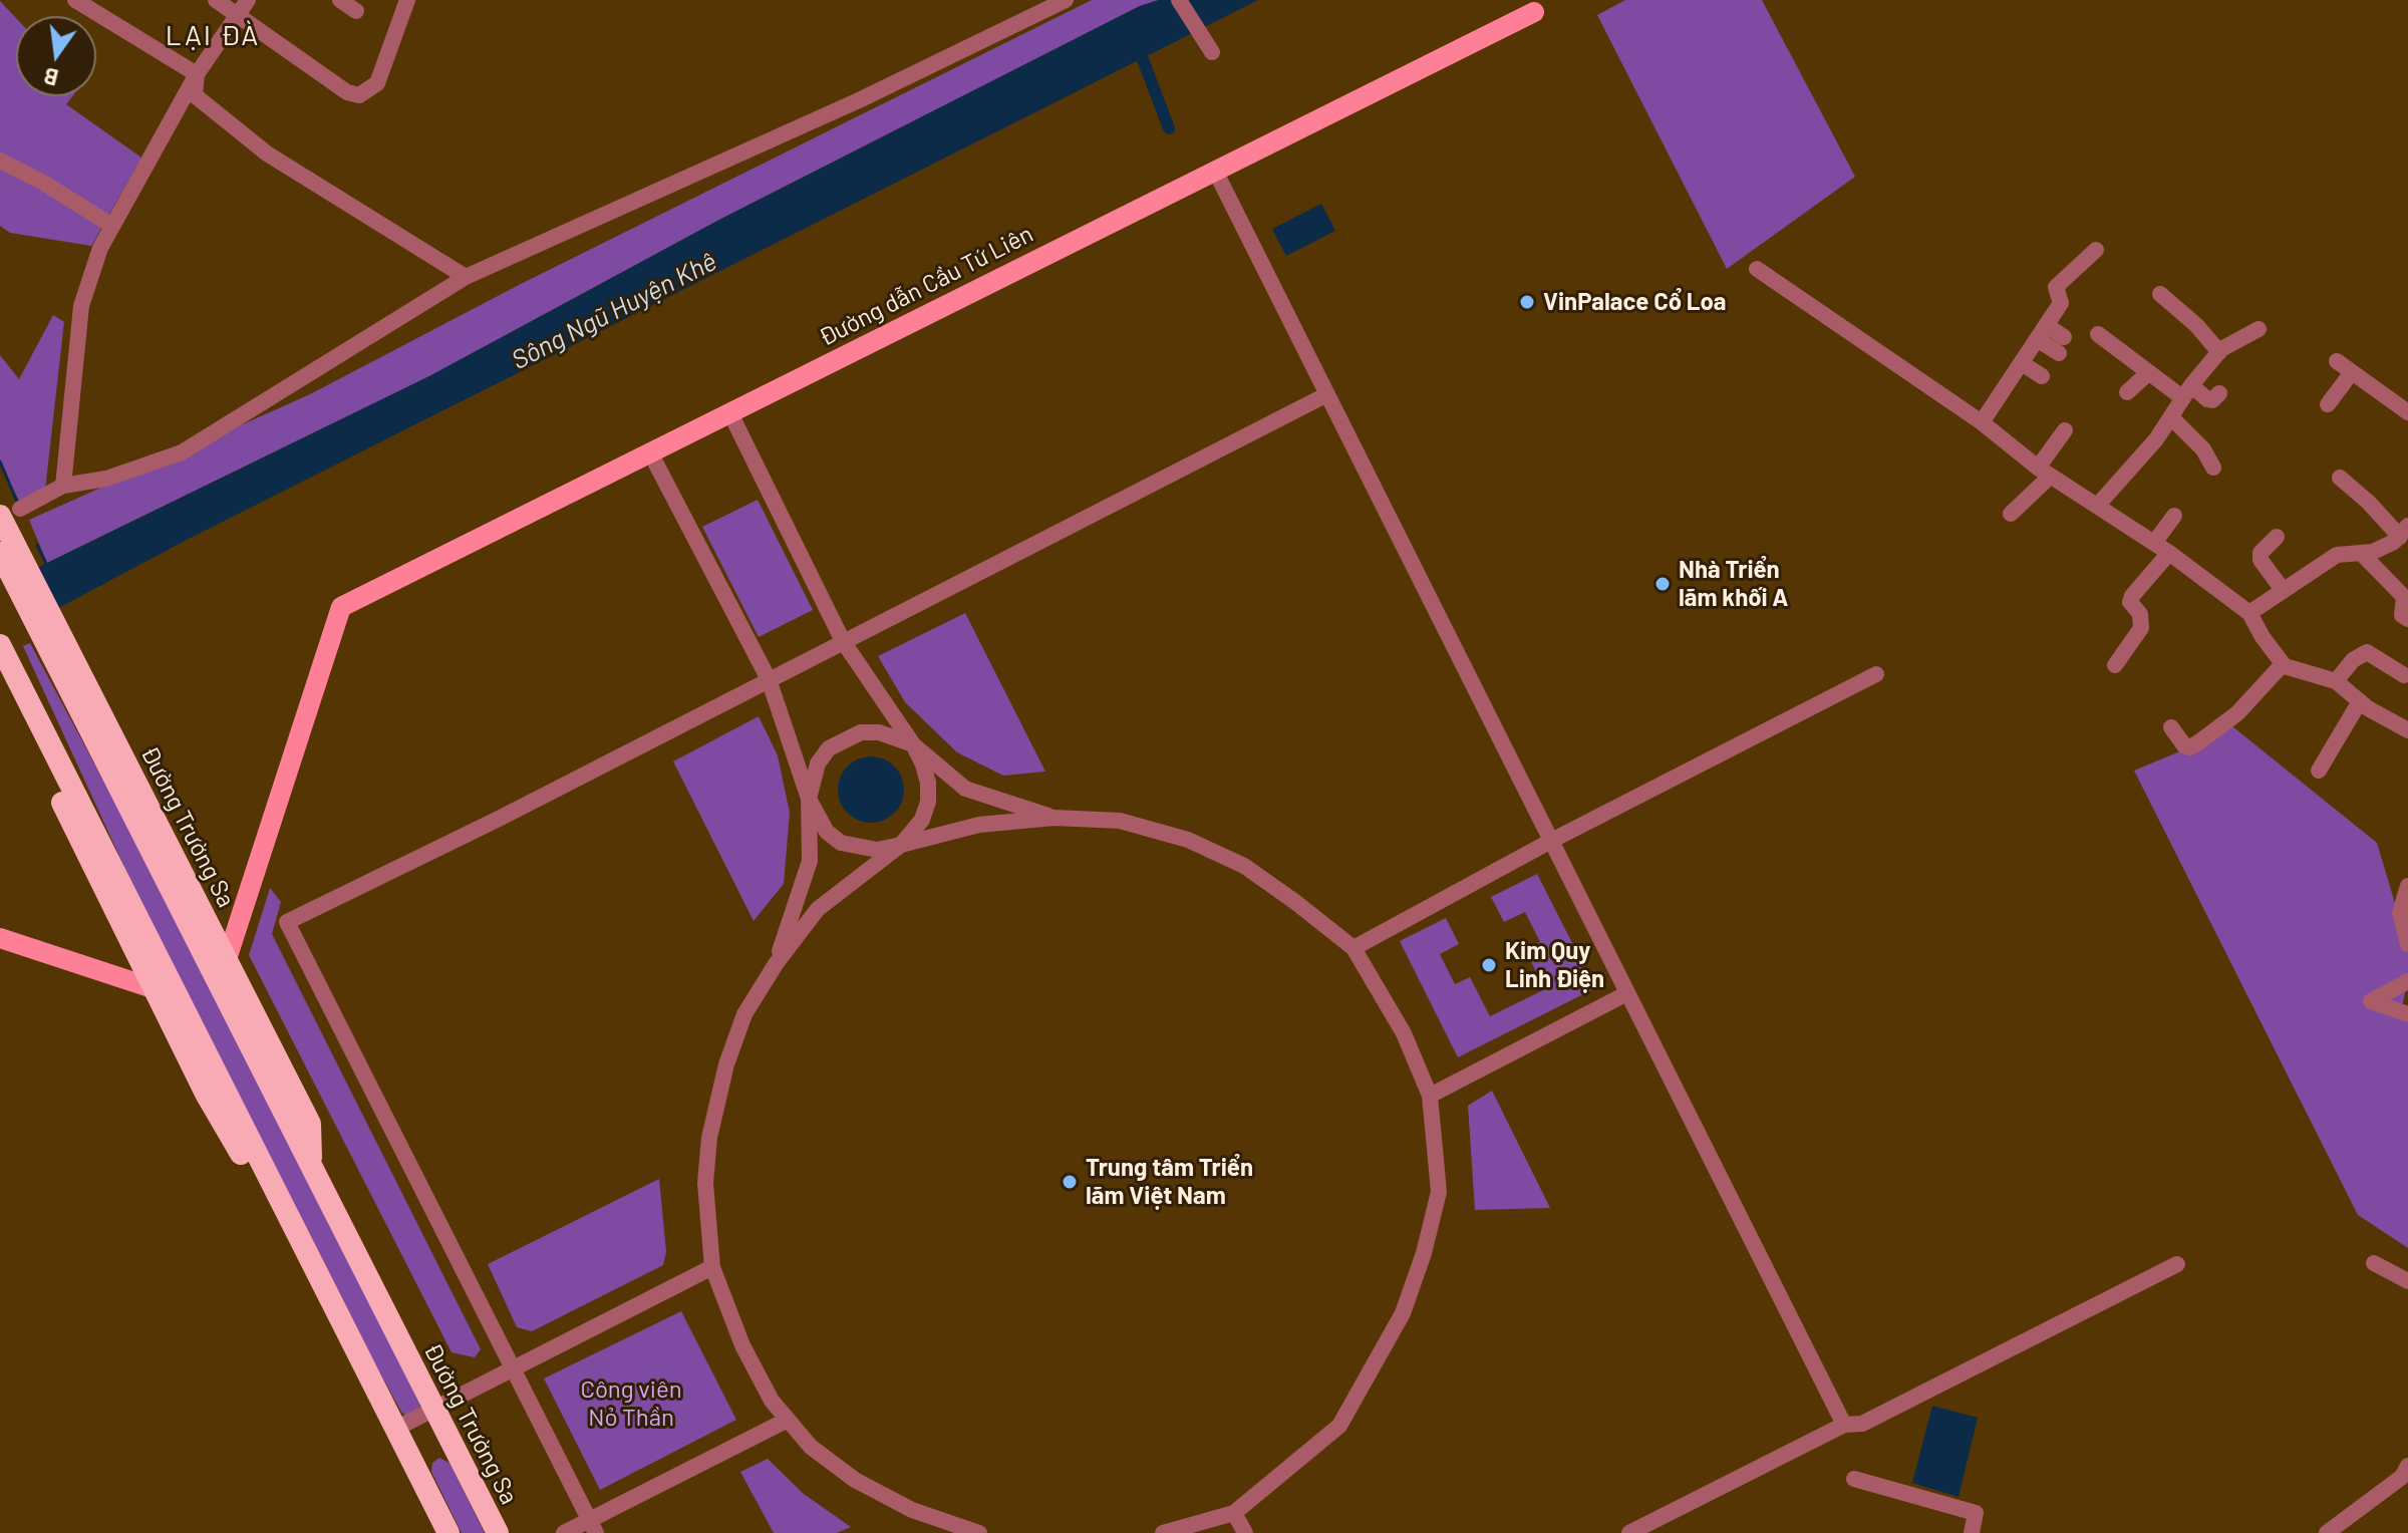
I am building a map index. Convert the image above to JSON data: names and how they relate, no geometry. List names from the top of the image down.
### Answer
{
  "streets": {
    "highway": ["Đường Trường Sa"],
    "main road": ["Đường dẫn Cầu Tứ Liên"]
  },
  "crossings": [
    ["Đường dẫn Cầu Tứ Liên", "Đường Trường Sa"]
  ],
  "districts": ["LẠI ĐÀ"],
  "water": ["Sông Ngũ Huyện Khê"],
  "parks": ["Công viên Nỏ Thần"],
  "places": [
    "VinPalace Cổ Loa",
    "Nhà Triển lãm khối A",
    "Kim Quy Linh Điện",
    "Trung tâm Triển lãm Việt Nam"
  ],
  "north": "bottom"
}
